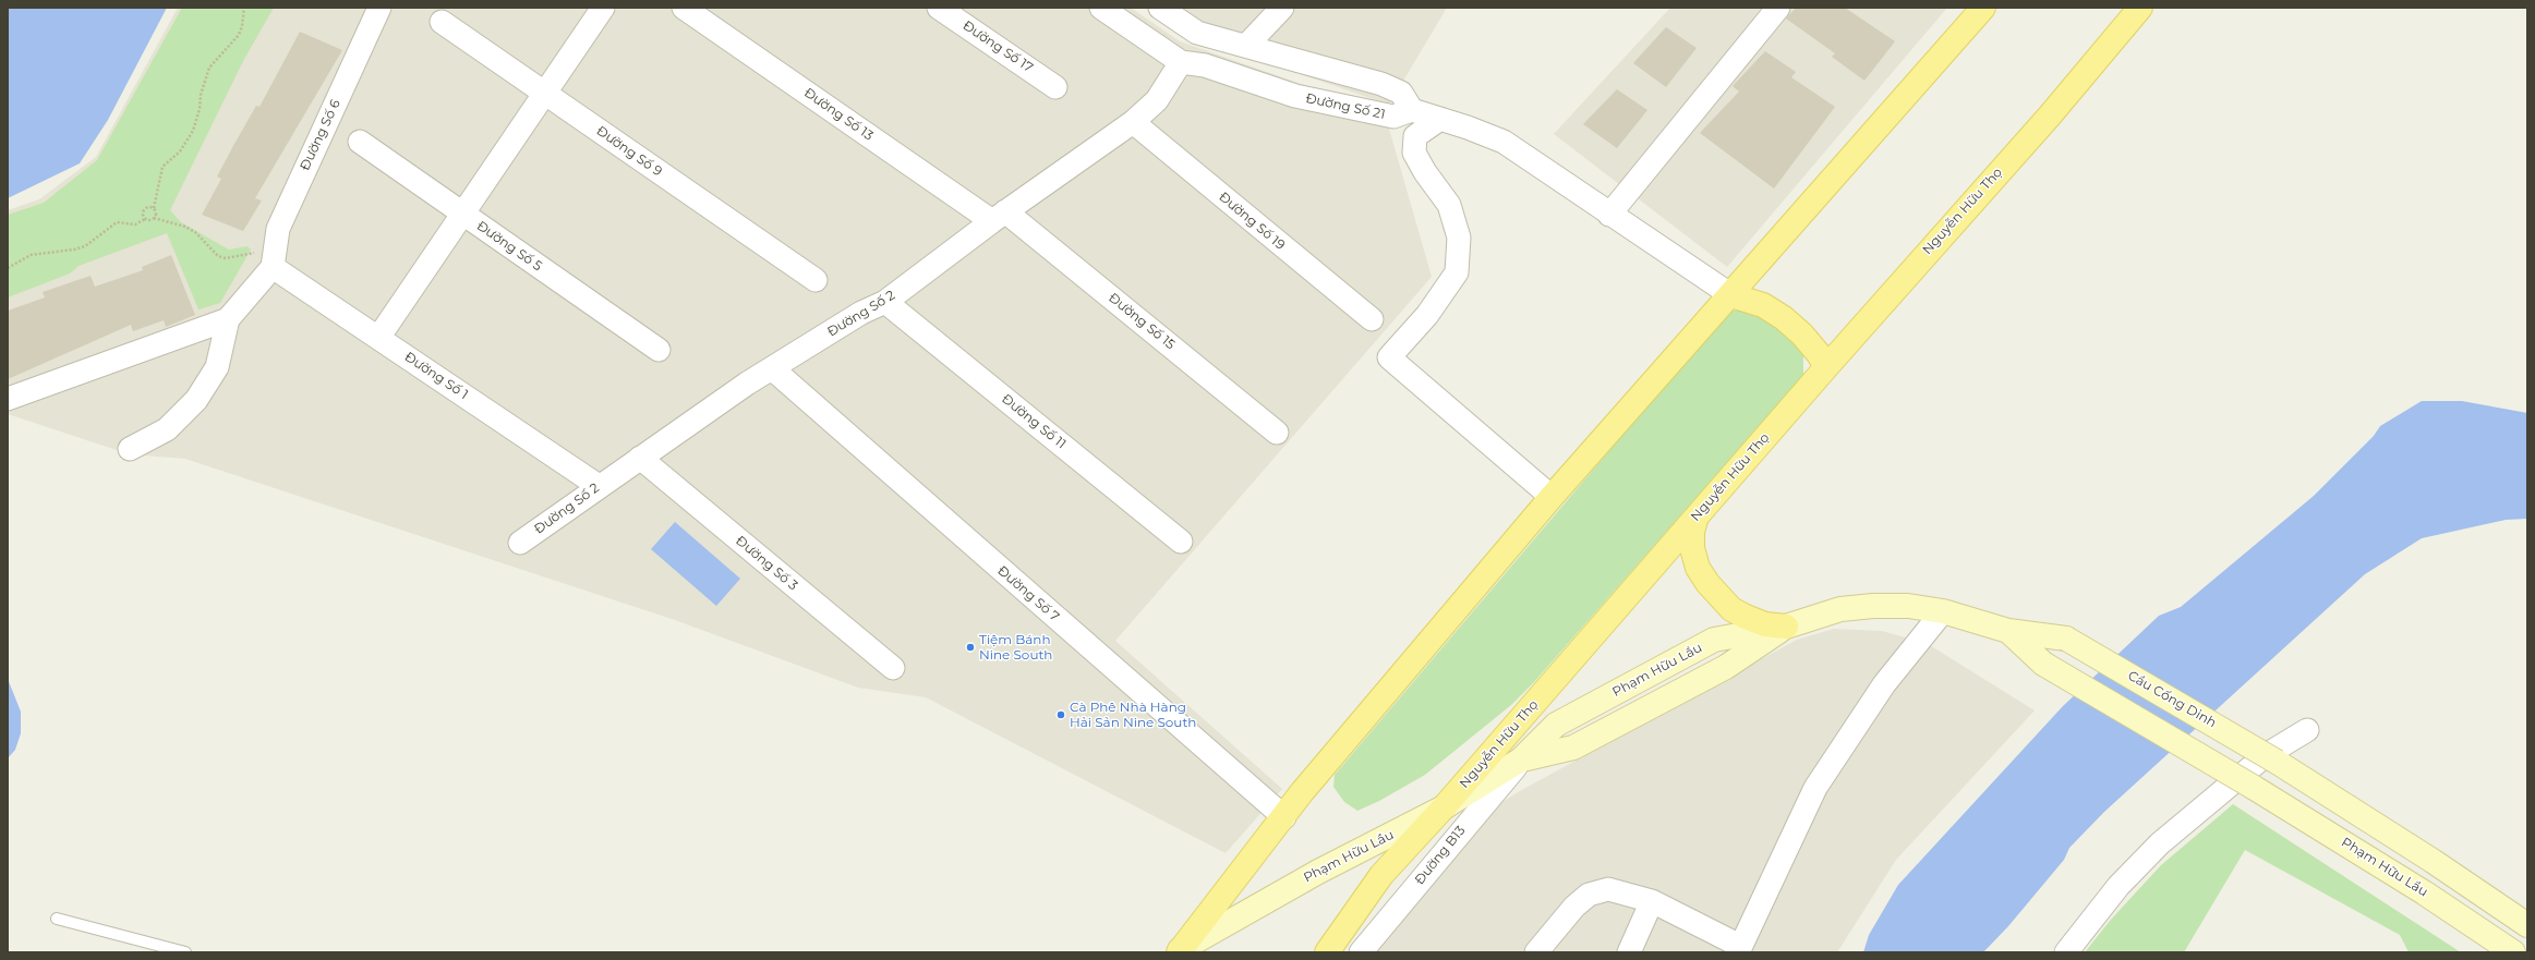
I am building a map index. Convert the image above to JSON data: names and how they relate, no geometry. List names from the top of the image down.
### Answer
{
  "streets": {
    "main road": ["Nguyễn Hữu Thọ", "Phạm Hữu Lầu", "Cầu Cống Dinh"],
    "street": [
      "Đường Số 17",
      "Đường Số 21",
      "Đường Số 13",
      "Đường Số 6",
      "Đường Số 9",
      "Đường Số 19",
      "Đường Số 5",
      "Đường Số 2",
      "Đường Số 15",
      "Đường Số 1",
      "Đường Số 11",
      "Đường Số 3",
      "Đường Số 7",
      "Đường B13"
    ]
  },
  "crossings": [
    ["Đường Số 21", "Đường Số 2"],
    ["Đường Số 13", "Đường Số 2"],
    ["Đường Số 13", "Đường Số 15"],
    ["Đường Số 6", "Đường Số 1"],
    ["Nguyễn Hữu Thọ", "Phạm Hữu Lầu"],
    ["Đường Số 19", "Đường Số 2"],
    ["Đường Số 2", "Đường Số 15"],
    ["Đường Số 2", "Đường Số 1"],
    ["Đường Số 2", "Đường Số 11"],
    ["Đường Số 2", "Đường Số 3"],
    ["Đường Số 2", "Đường Số 7"],
    ["Phạm Hữu Lầu", "Cầu Cống Dinh"],
    ["Phạm Hữu Lầu", "Đường B13"]
  ],
  "places": ["Tiệm Bánh Nine South", "Cà Phê Nhà Hàng Hải Sản Nine South"]
}
